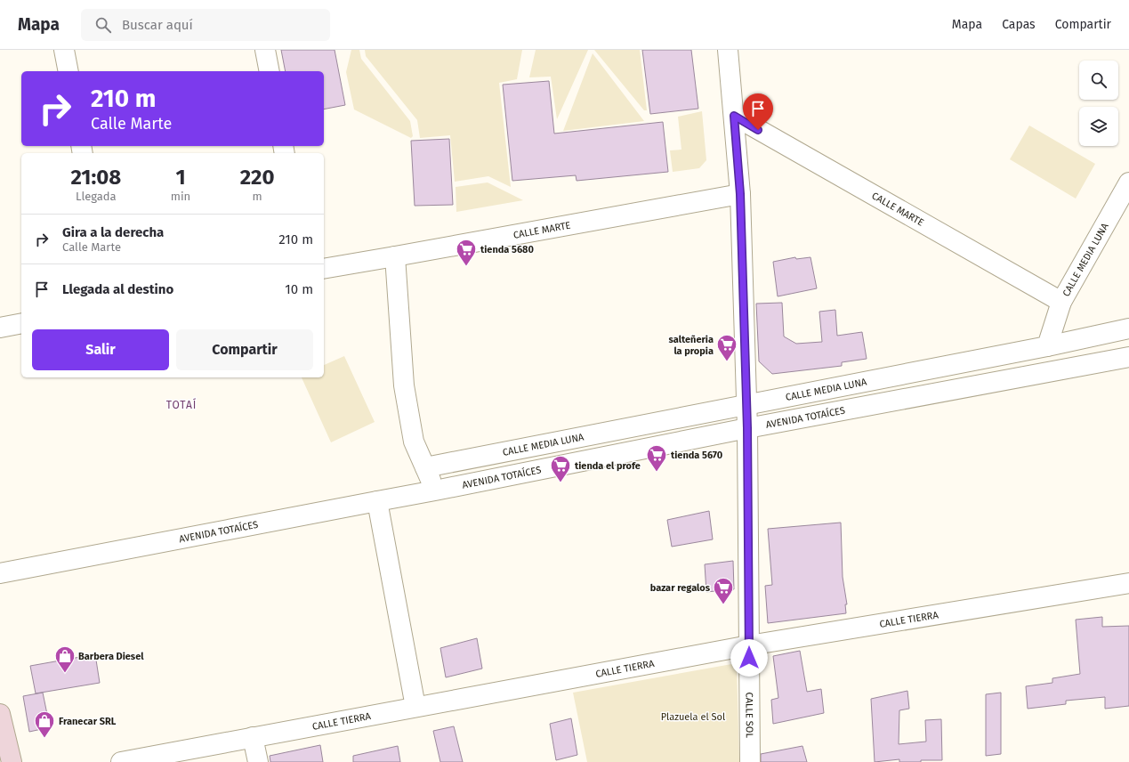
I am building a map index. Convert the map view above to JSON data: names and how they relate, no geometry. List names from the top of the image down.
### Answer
{
  "streets": {
    "street": [
      "CALLE MARTE",
      "CALLE MEDIA LUNA",
      "AVENIDA TOTAÍCES",
      "CALLE TIERRA",
      "CALLE SOL"
    ]
  },
  "crossings": [
    ["CALLE MARTE", "CALLE MEDIA LUNA"],
    ["CALLE MARTE", "CALLE SOL"],
    ["CALLE MEDIA LUNA", "CALLE SOL"],
    ["AVENIDA TOTAÍCES", "CALLE SOL"],
    ["CALLE TIERRA", "CALLE SOL"]
  ],
  "districts": ["TOTAÍ"],
  "parks": ["Plazuela el Sol"],
  "places": {
    "supermarket": [
      "tienda 5680",
      "salteñeria la propia",
      "tienda 5670",
      "tienda el profe",
      "bazar regalos"
    ],
    "shop": ["Barbera Diesel", "Franecar SRL"]
  },
  "page": {
    "header": "Mapa",
    "search": "Buscar aquí",
    "nav": ["Mapa", "Capas", "Compartir"],
    "turn": ["210 m", "Calle Marte"],
    "eta": [
      "21:08",
      "Llegada",
      "1",
      "min",
      "220",
      "m"
    ],
    "list": [
      {
        "name": "Gira a la derecha",
        "note": "Calle Marte",
        "value": "210 m"
      },
      {
        "name": "Llegada al destino",
        "value": "10 m"
      }
    ],
    "buttons": ["Salir", "Compartir"]
  }
}
